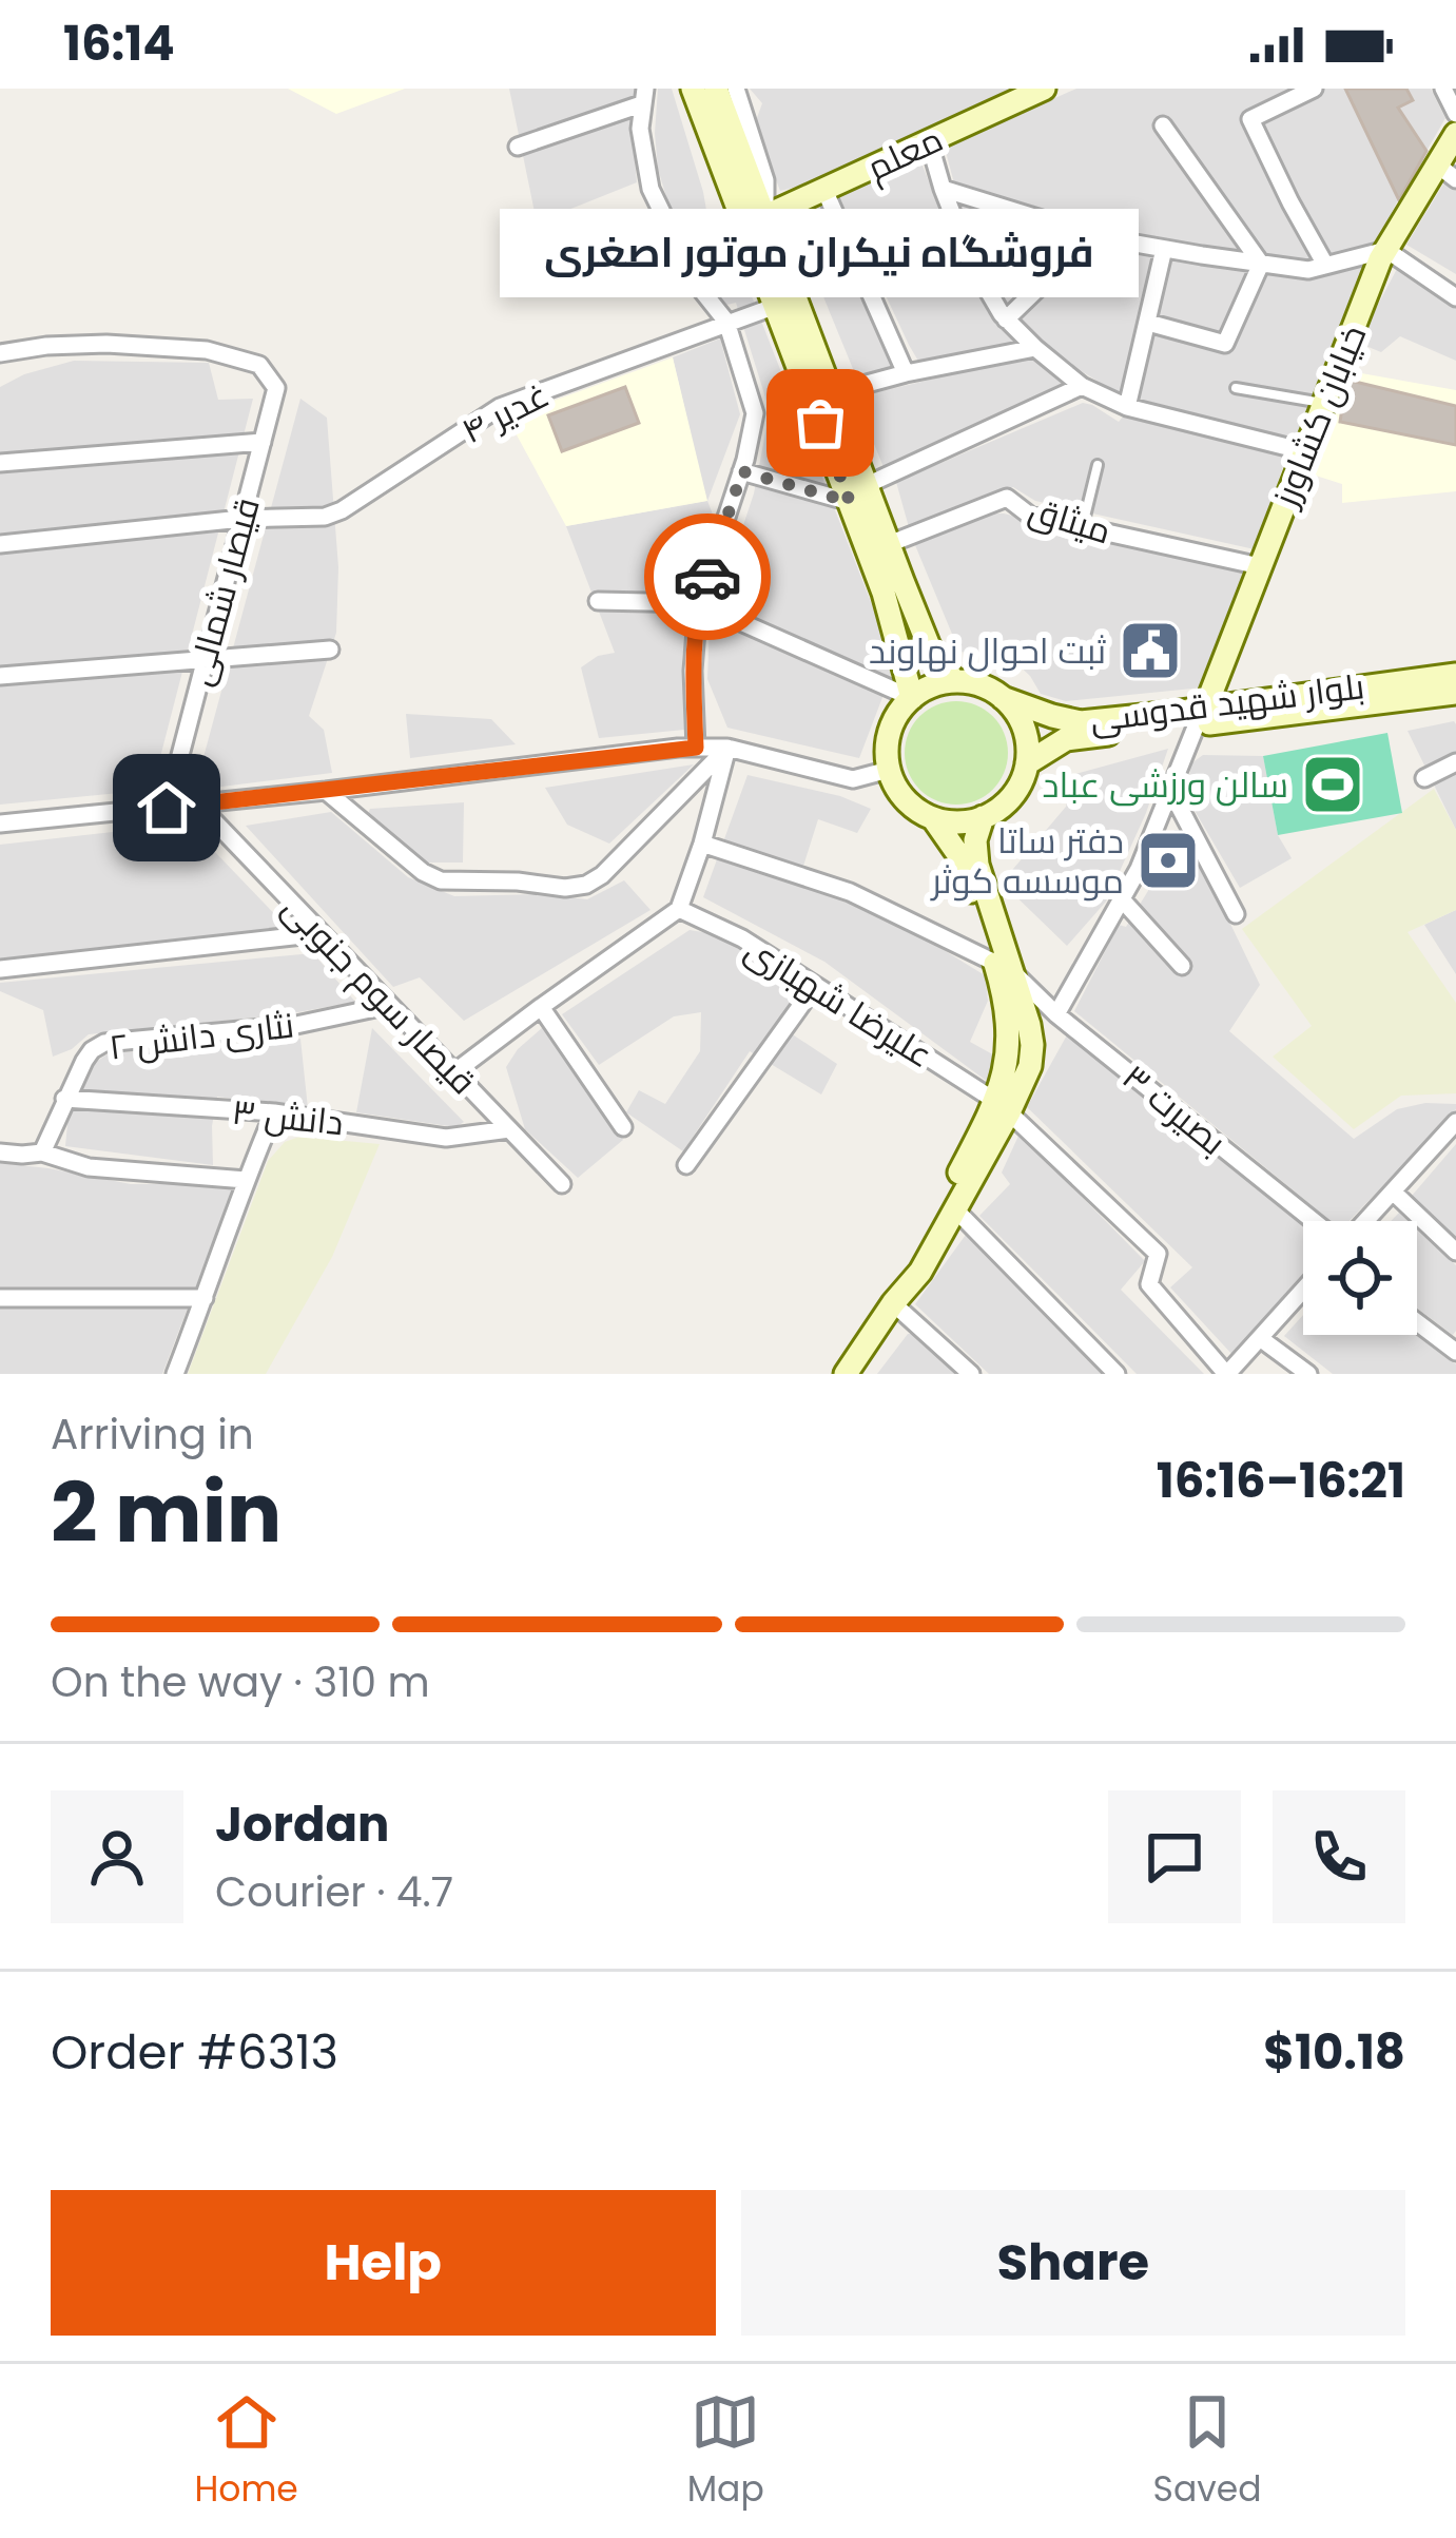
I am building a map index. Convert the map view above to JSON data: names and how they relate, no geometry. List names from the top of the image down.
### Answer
{
  "streets": {
    "main road": ["معلم", "خیابان کشاورز", "بلوار شهید قدوسی"],
    "street": [
      "غدیر ۴",
      "میثاق",
      "قیصار شمالی",
      "قیصار سوم جنوبی",
      "علیرضا شهبازی",
      "نثاری دانش ۲",
      "بصیرت ۳",
      "دانش ۳"
    ]
  },
  "crossings": [
    ["غدیر ۴", "قیصار شمالی"],
    ["خیابان کشاورز", "میثاق"],
    ["خیابان کشاورز", "بلوار شهید قدوسی"],
    ["قیصار سوم جنوبی", "نثاری دانش ۲"],
    ["قیصار سوم جنوبی", "دانش ۳"],
    ["نثاری دانش ۲", "دانش ۳"]
  ],
  "places": {
    "other": ["فروشگاه نیکران موتور اصغری"],
    "public building": ["ثبت احوال نهاوند"],
    "sports": ["سالن ورزشی عباد"],
    "bank": ["دفتر ساتا موسسه کوثر"]
  },
  "page": {
    "status": "16:14",
    "bubble": "فروشگاه نیکران موتور اصغری",
    "heading": ["2 min", "Arriving in", "16:16–16:21"],
    "panel": [
      "Jordan",
      "Courier · 4.7",
      "Order #6313",
      "$10.18"
    ],
    "bar": "On the way · 310 m",
    "buttons": ["Help", "Share"],
    "tabs": ["Home", "Map", "Saved"]
  }
}
